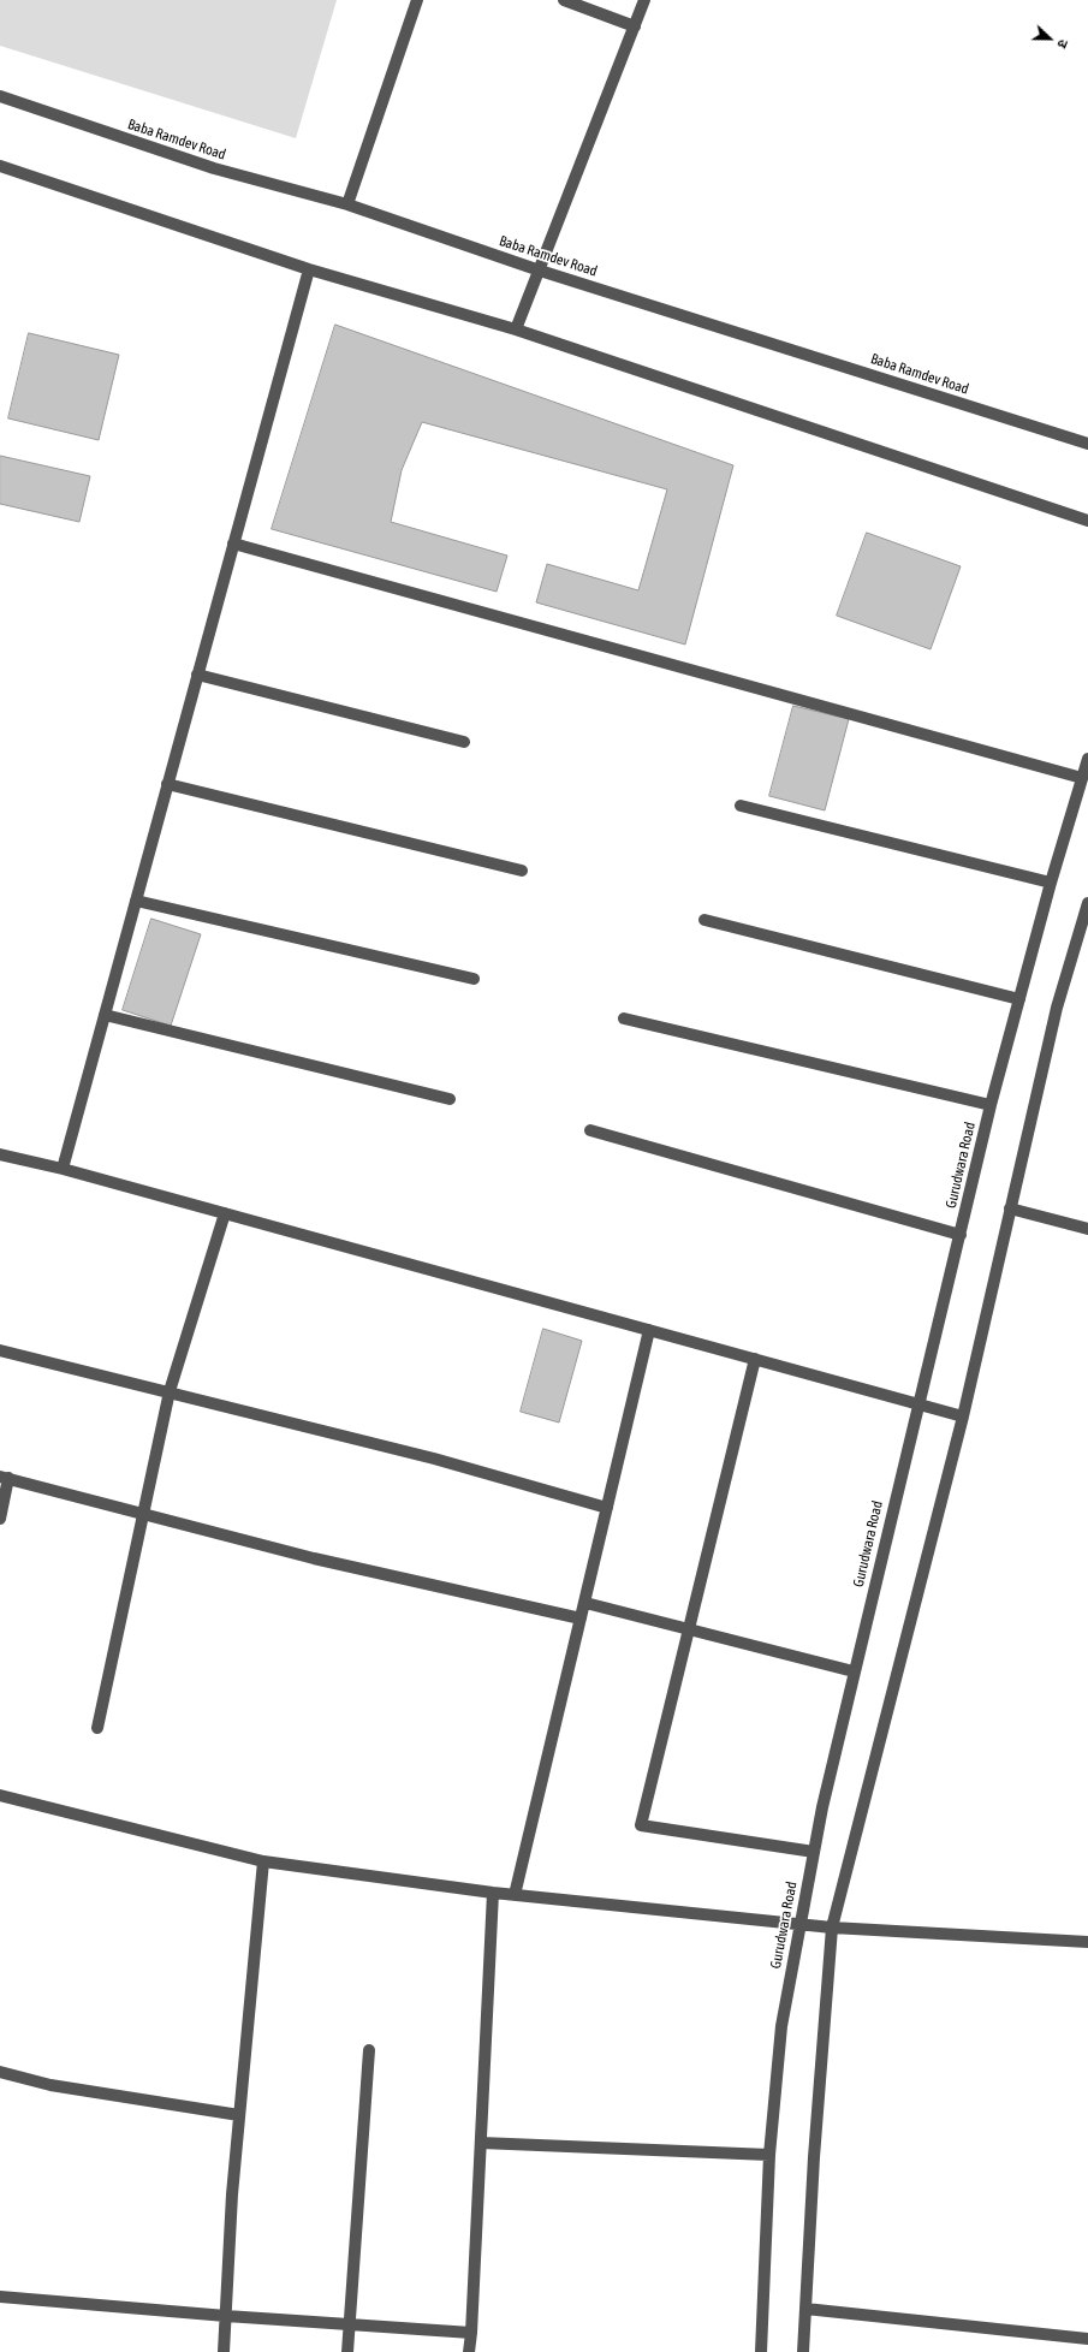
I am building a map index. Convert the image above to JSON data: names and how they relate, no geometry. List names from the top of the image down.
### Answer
{
  "streets": {
    "street": ["Baba Ramdev Road", "Gurudwara Road"]
  },
  "north": "right"
}
